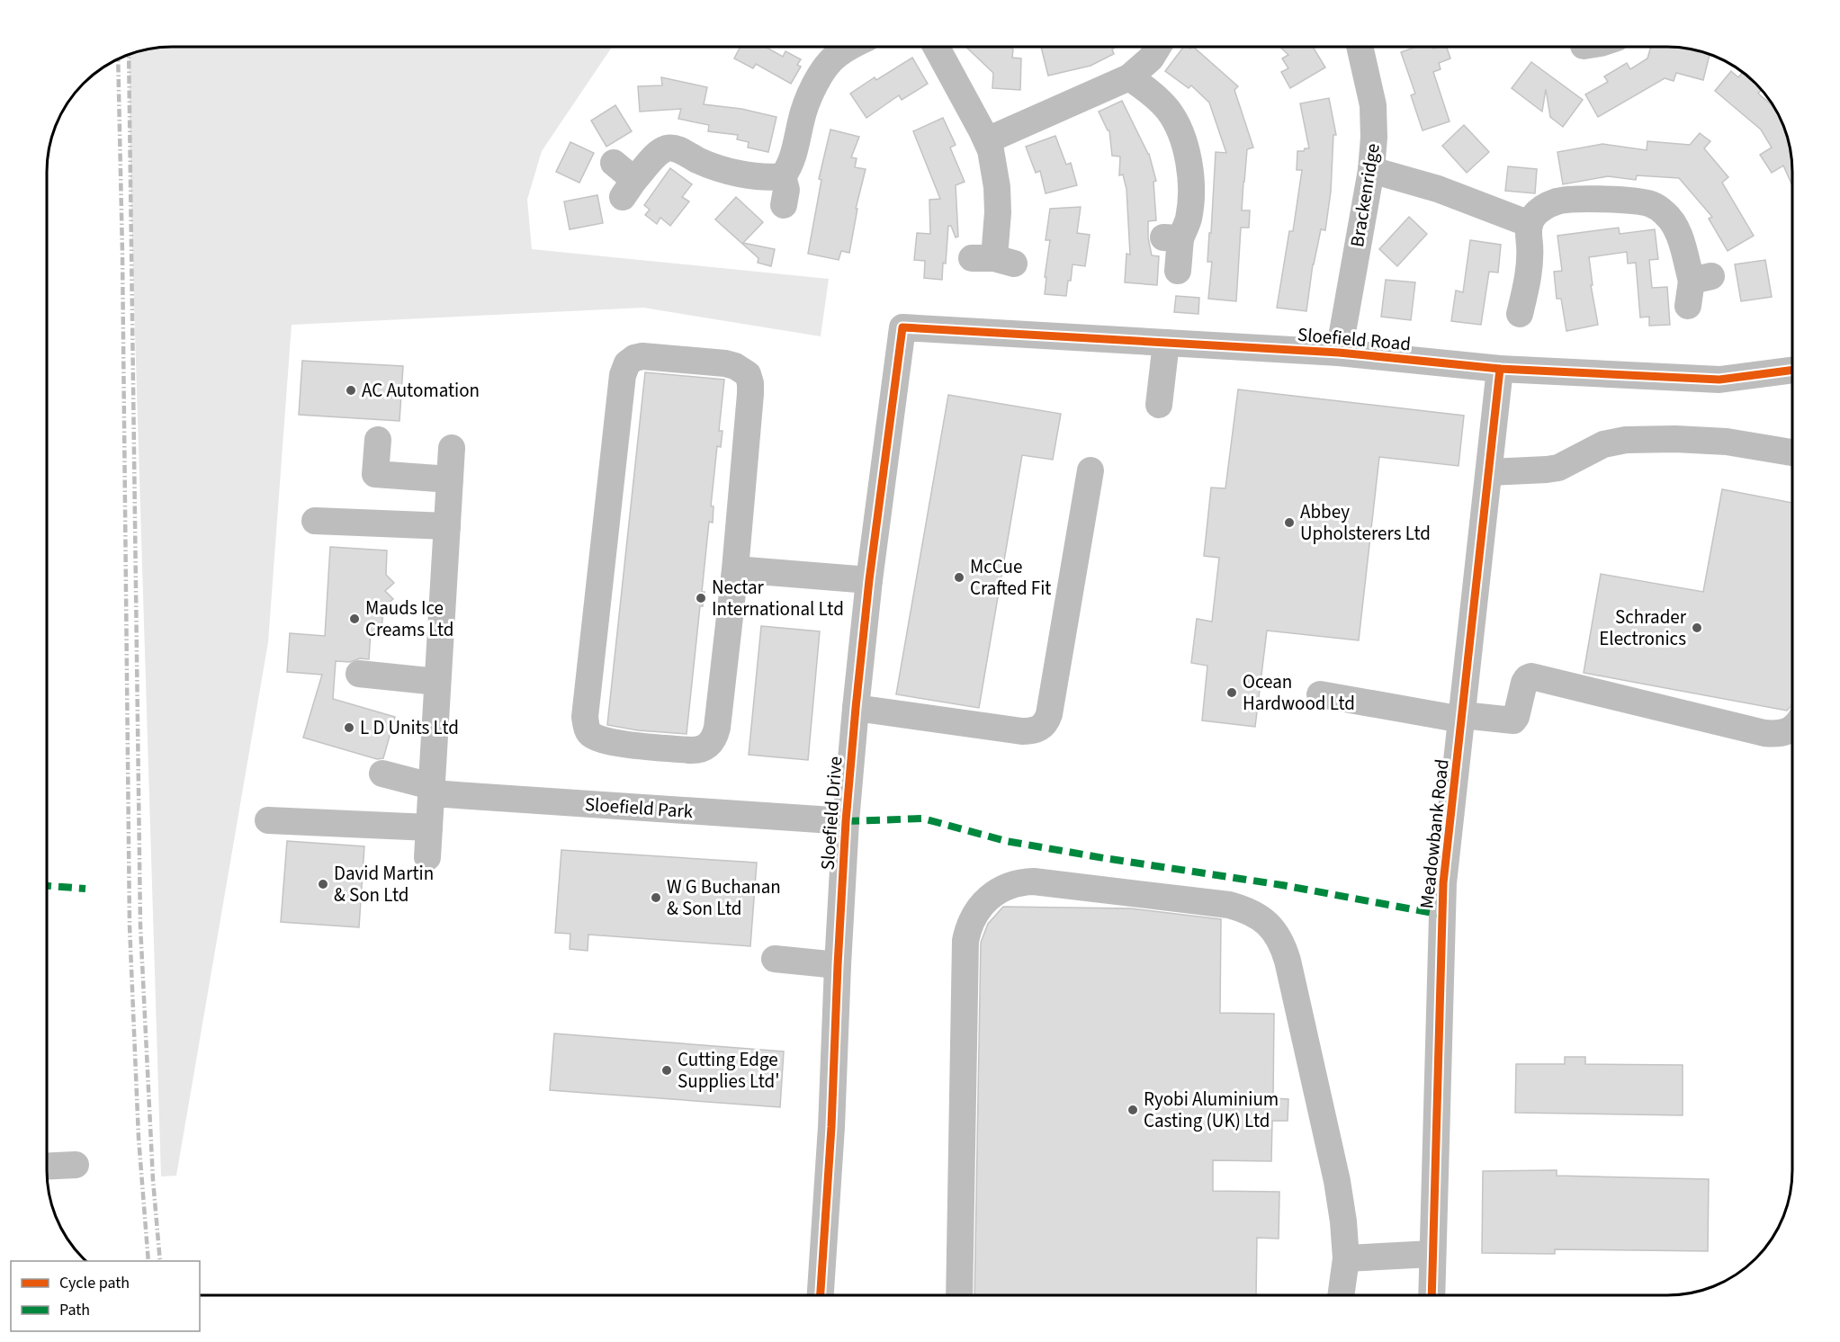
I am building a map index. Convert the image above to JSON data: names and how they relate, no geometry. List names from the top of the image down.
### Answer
{
  "streets": {
    "street": [
      "Brackenridge",
      "Sloefield Road",
      "Sloefield Park",
      "Sloefield Drive",
      "Meadowbank Road"
    ]
  },
  "crossings": [
    ["Brackenridge", "Sloefield Road"],
    ["Sloefield Road", "Sloefield Drive"],
    ["Sloefield Road", "Meadowbank Road"],
    ["Sloefield Park", "Sloefield Drive"]
  ],
  "places": [
    "AC Automation",
    "Abbey Upholsterers Ltd",
    "McCue Crafted Fit",
    "Nectar International Ltd",
    "Mauds Ice Creams Ltd",
    "Schrader Electronics",
    "Ocean Hardwood Ltd",
    "L D Units Ltd",
    "David Martin & Son Ltd",
    "W G Buchanan & Son Ltd",
    "Cutting Edge Supplies Ltd'",
    "Ryobi Aluminium Casting (UK) Ltd"
  ],
  "legend": ["Cycle path", "Path"]
}
